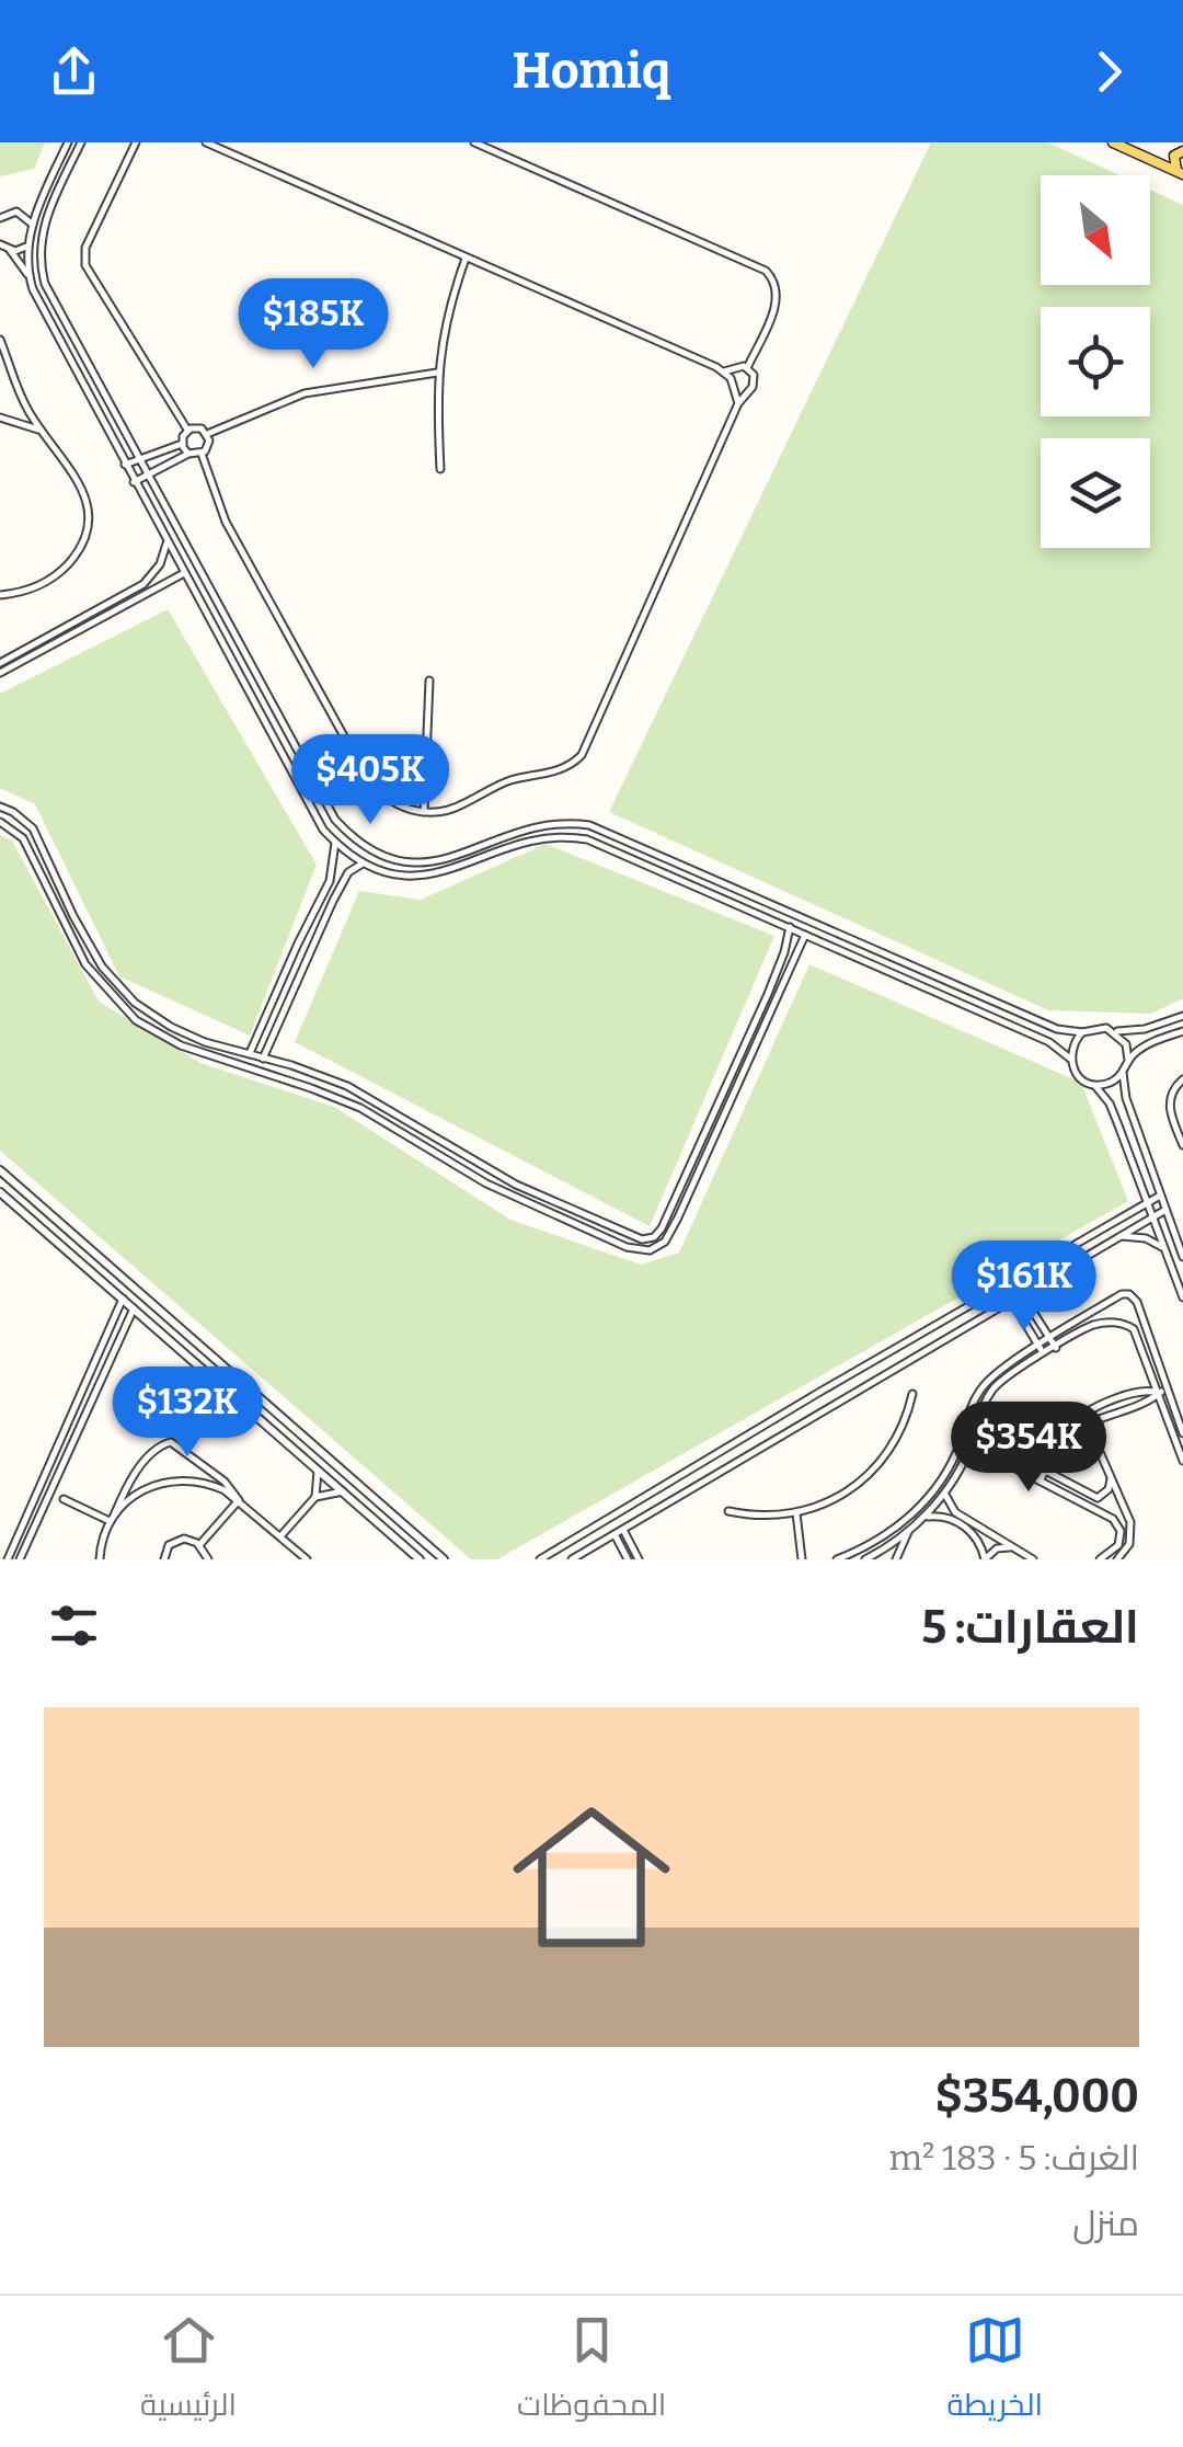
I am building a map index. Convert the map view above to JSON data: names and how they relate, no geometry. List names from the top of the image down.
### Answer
{
  "north": "bottom right",
  "page": {
    "header": "Homiq",
    "price": [
      "$185K",
      "$405K",
      "$161K",
      "$132K",
      "$354K"
    ],
    "heading": "العقارات: 5",
    "list": [
      {
        "name": "$354,000",
        "note": "الغرف: 5 · 183 m² · منزل"
      }
    ],
    "tabs": ["الخريطة", "المحفوظات", "الرئيسية"]
  }
}
